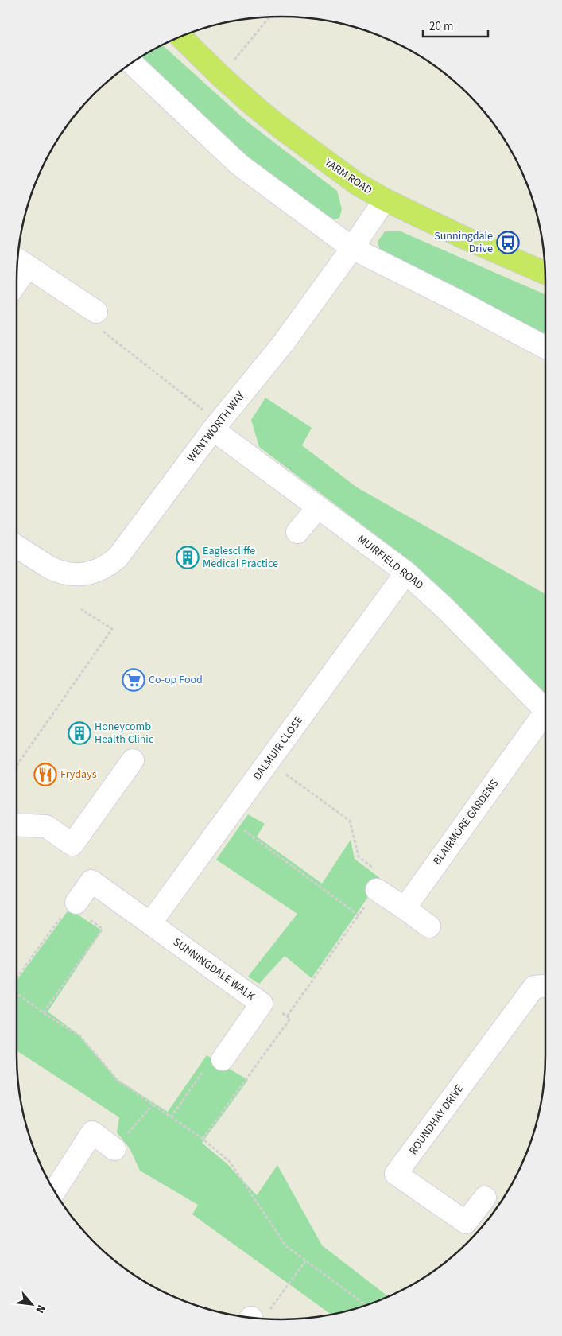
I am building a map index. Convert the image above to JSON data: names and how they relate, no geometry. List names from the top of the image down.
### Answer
{
  "streets": {
    "main road": ["YARM ROAD"],
    "street": [
      "WENTWORTH WAY",
      "MUIRFIELD ROAD",
      "DALMUIR CLOSE",
      "BLAIRMORE GARDENS",
      "SUNNINGDALE WALK",
      "ROUNDHAY DRIVE"
    ]
  },
  "crossings": [
    ["YARM ROAD", "WENTWORTH WAY"],
    ["WENTWORTH WAY", "MUIRFIELD ROAD"],
    ["MUIRFIELD ROAD", "DALMUIR CLOSE"],
    ["DALMUIR CLOSE", "SUNNINGDALE WALK"]
  ],
  "places": {
    "bus stop": ["Sunningdale Drive"],
    "building": ["Eaglescliffe Medical Practice", "Honeycomb Health Clinic"],
    "supermarket": ["Co-op Food"],
    "restaurant": ["Frydays"]
  },
  "scale_bar": "20 m",
  "north": "bottom right"
}
